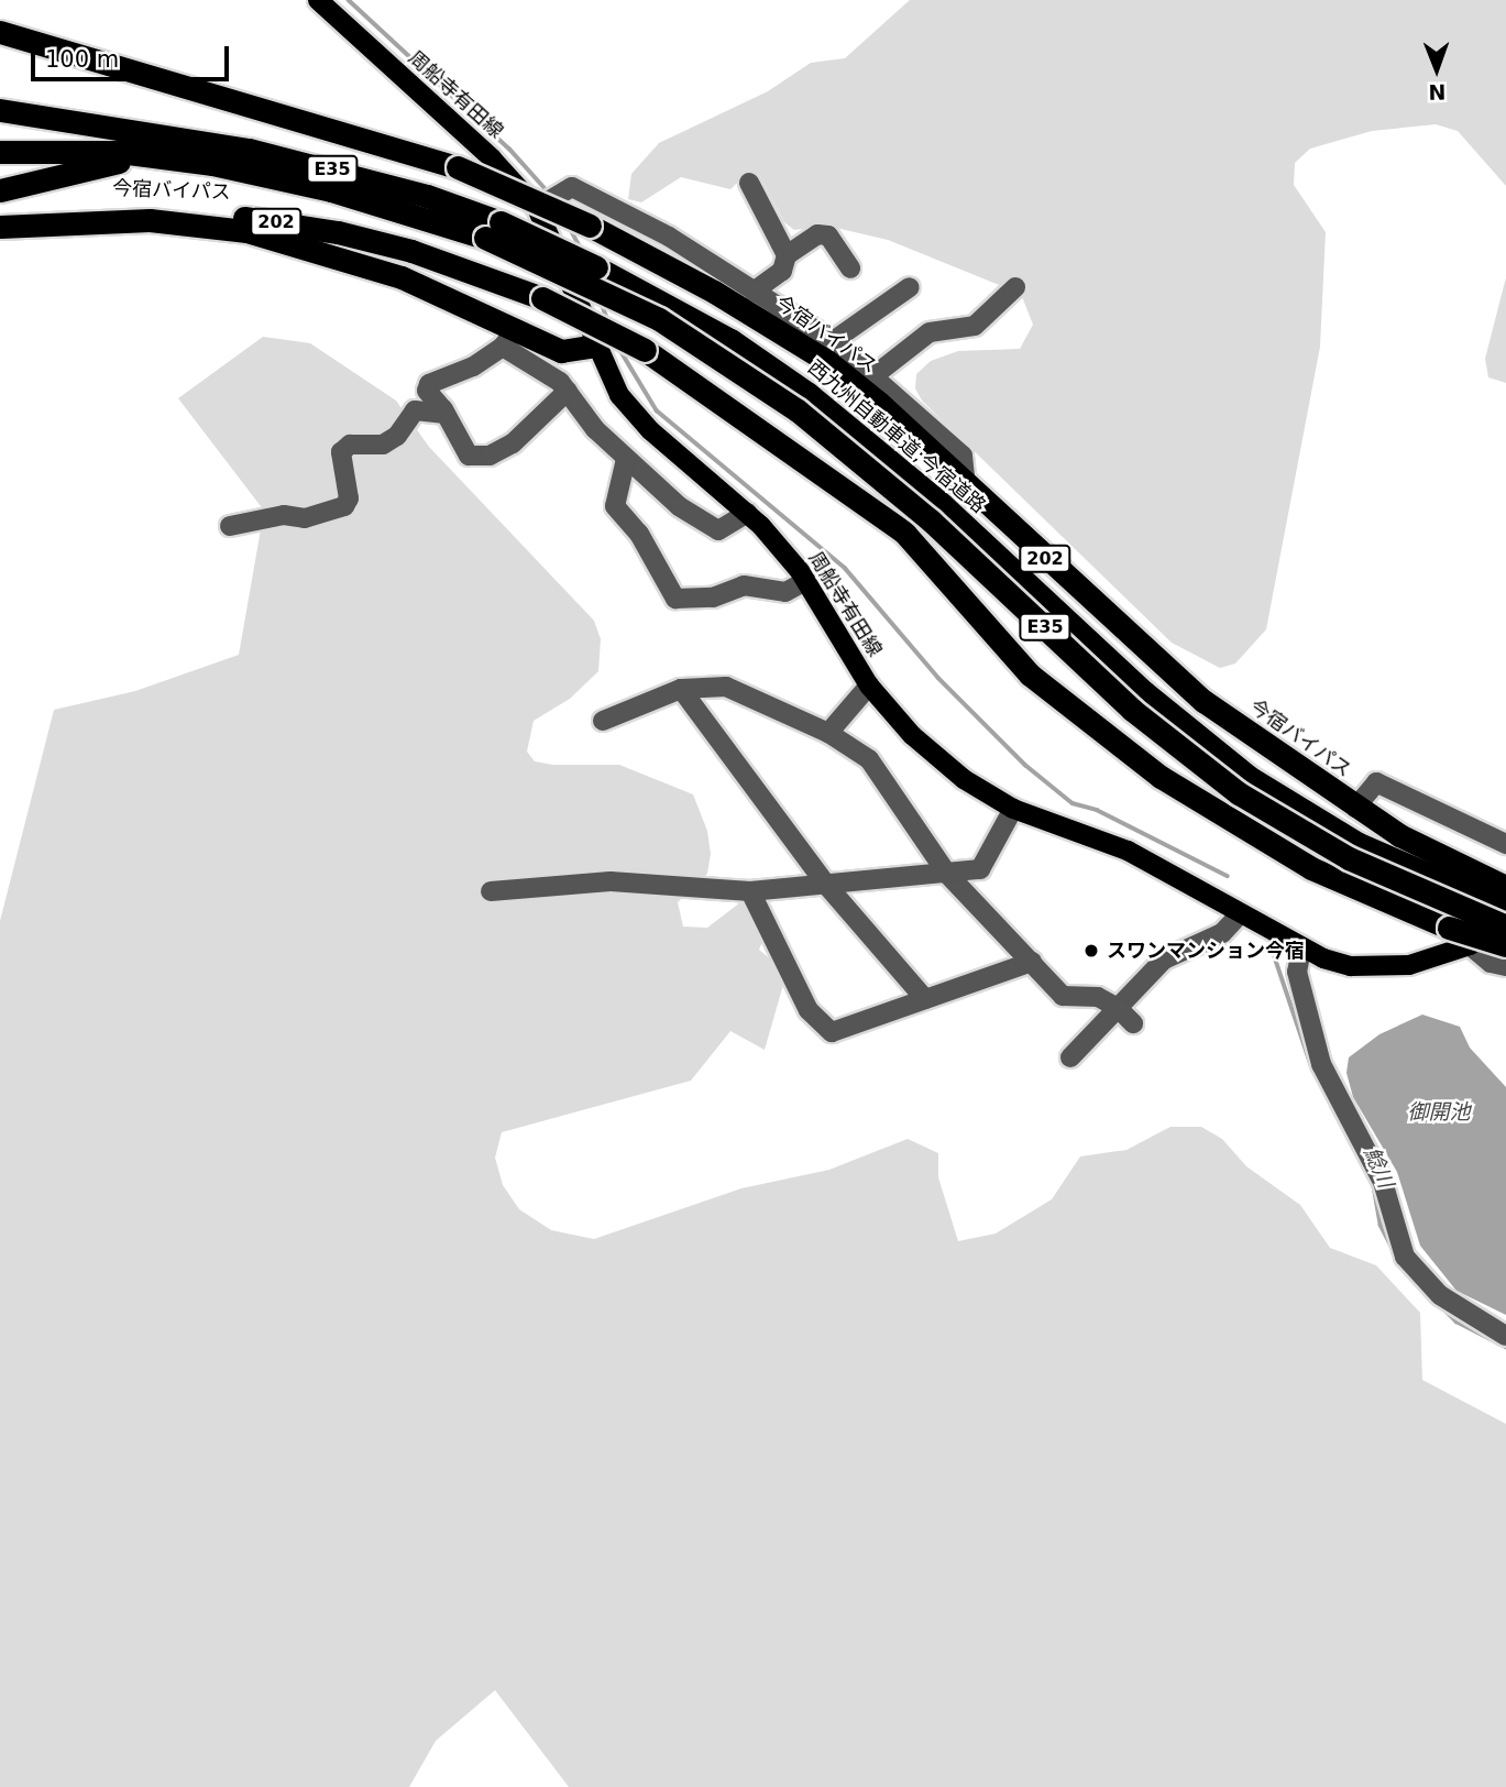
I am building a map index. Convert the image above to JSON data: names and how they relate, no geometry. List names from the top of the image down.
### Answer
{
  "streets": {
    "highway": [
      "E35",
      "今宿バイパス",
      "202",
      "西九州自動車道;今宿道路"
    ],
    "main road": ["周船寺有田線"]
  },
  "crossings": [
    ["周船寺有田線", "E35"]
  ],
  "water": ["御開池", "鯰川"],
  "places": ["スワンマンション今宿"],
  "scale_bar": "100 m",
  "north": "bottom"
}
